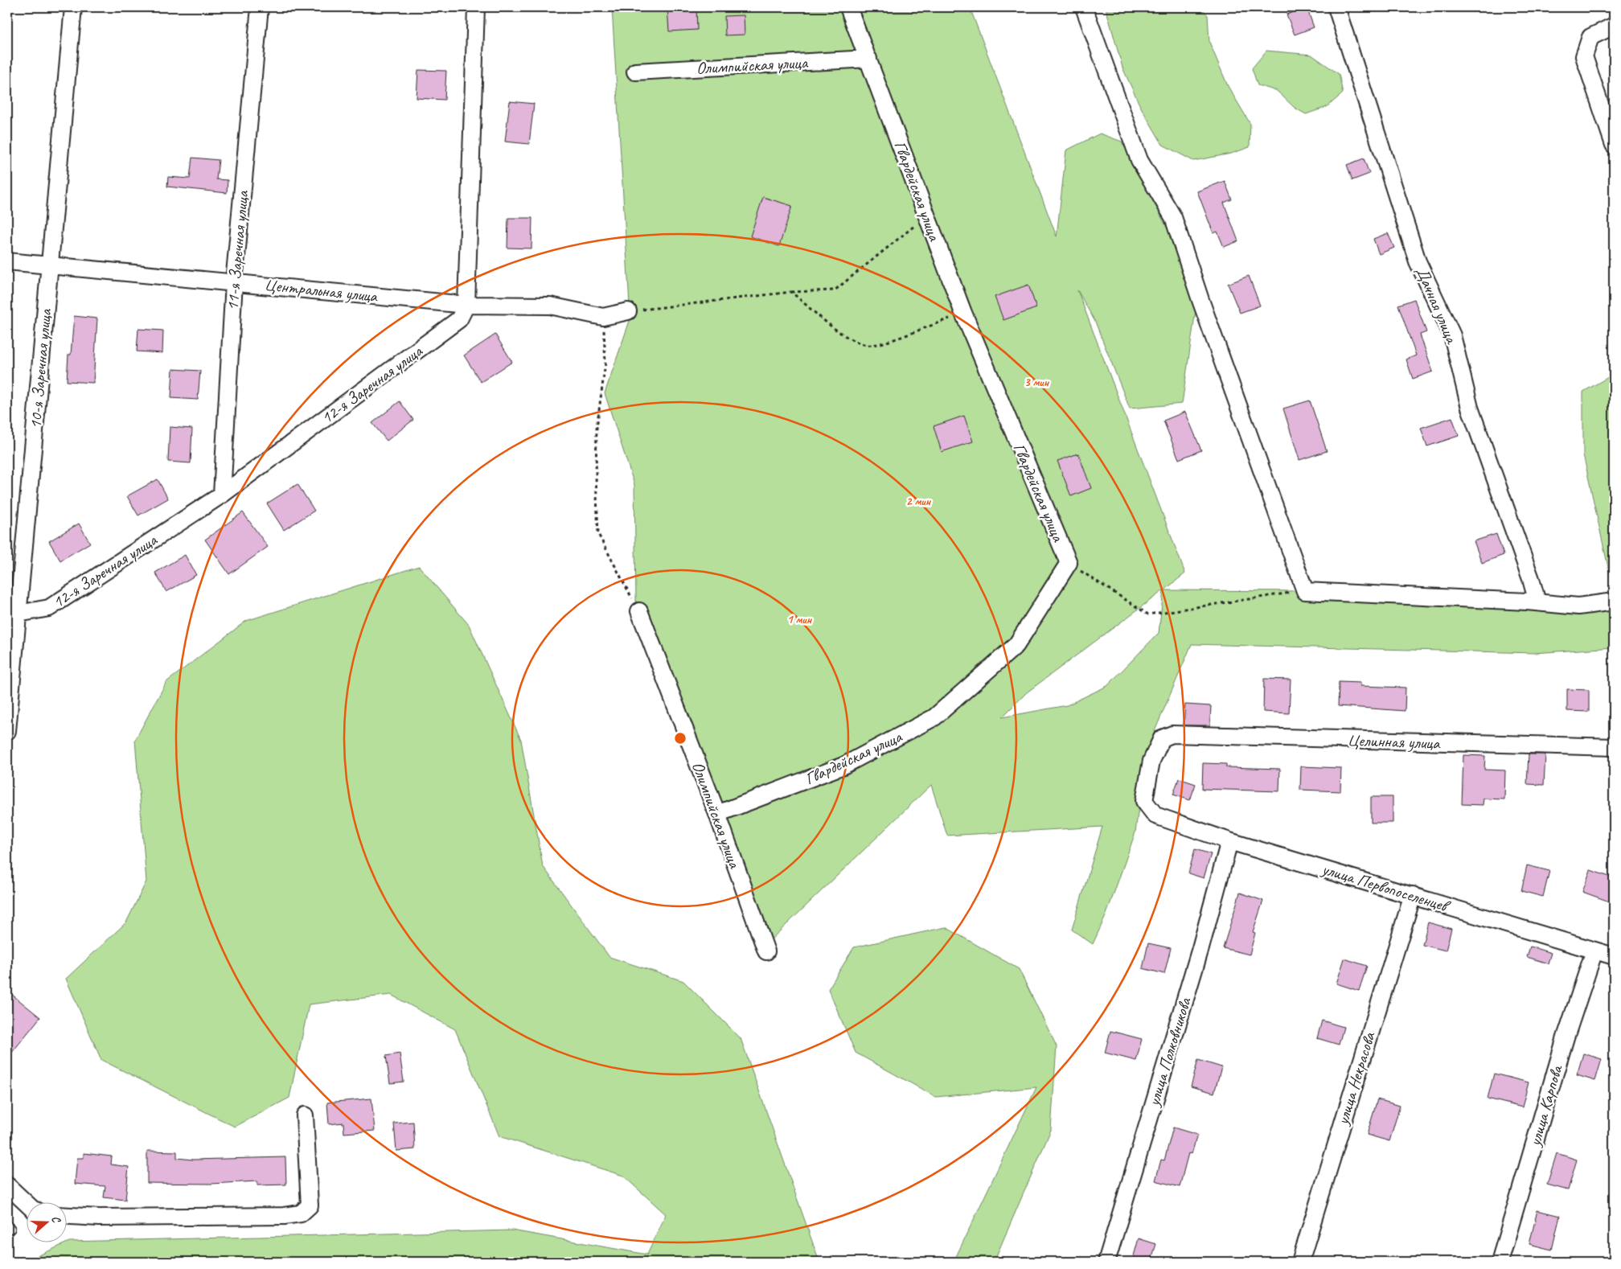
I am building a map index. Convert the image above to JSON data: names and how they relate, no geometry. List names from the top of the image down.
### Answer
{
  "streets": {
    "street": [
      "Олимпийская улица",
      "Гвардейская улица",
      "11-я Заречная улица",
      "Центральная улица",
      "Дачная улица",
      "10-я Заречная улица",
      "12-я Заречная улица",
      "Целинная улица",
      "улица Первопоселенцев",
      "улица Полковникова",
      "улица Некрасова",
      "улица Карпова"
    ]
  },
  "crossings": [
    ["Олимпийская улица", "Гвардейская улица"],
    ["11-я Заречная улица", "Центральная улица"],
    ["11-я Заречная улица", "12-я Заречная улица"],
    ["Центральная улица", "10-я Заречная улица"],
    ["Центральная улица", "12-я Заречная улица"],
    ["10-я Заречная улица", "12-я Заречная улица"],
    ["Целинная улица", "улица Первопоселенцев"],
    ["улица Первопоселенцев", "улица Полковникова"],
    ["улица Первопоселенцев", "улица Некрасова"],
    ["улица Первопоселенцев", "улица Карпова"]
  ],
  "north": "right",
  "rings": ["3 мин", "2 мин", "1 мин"]
}
